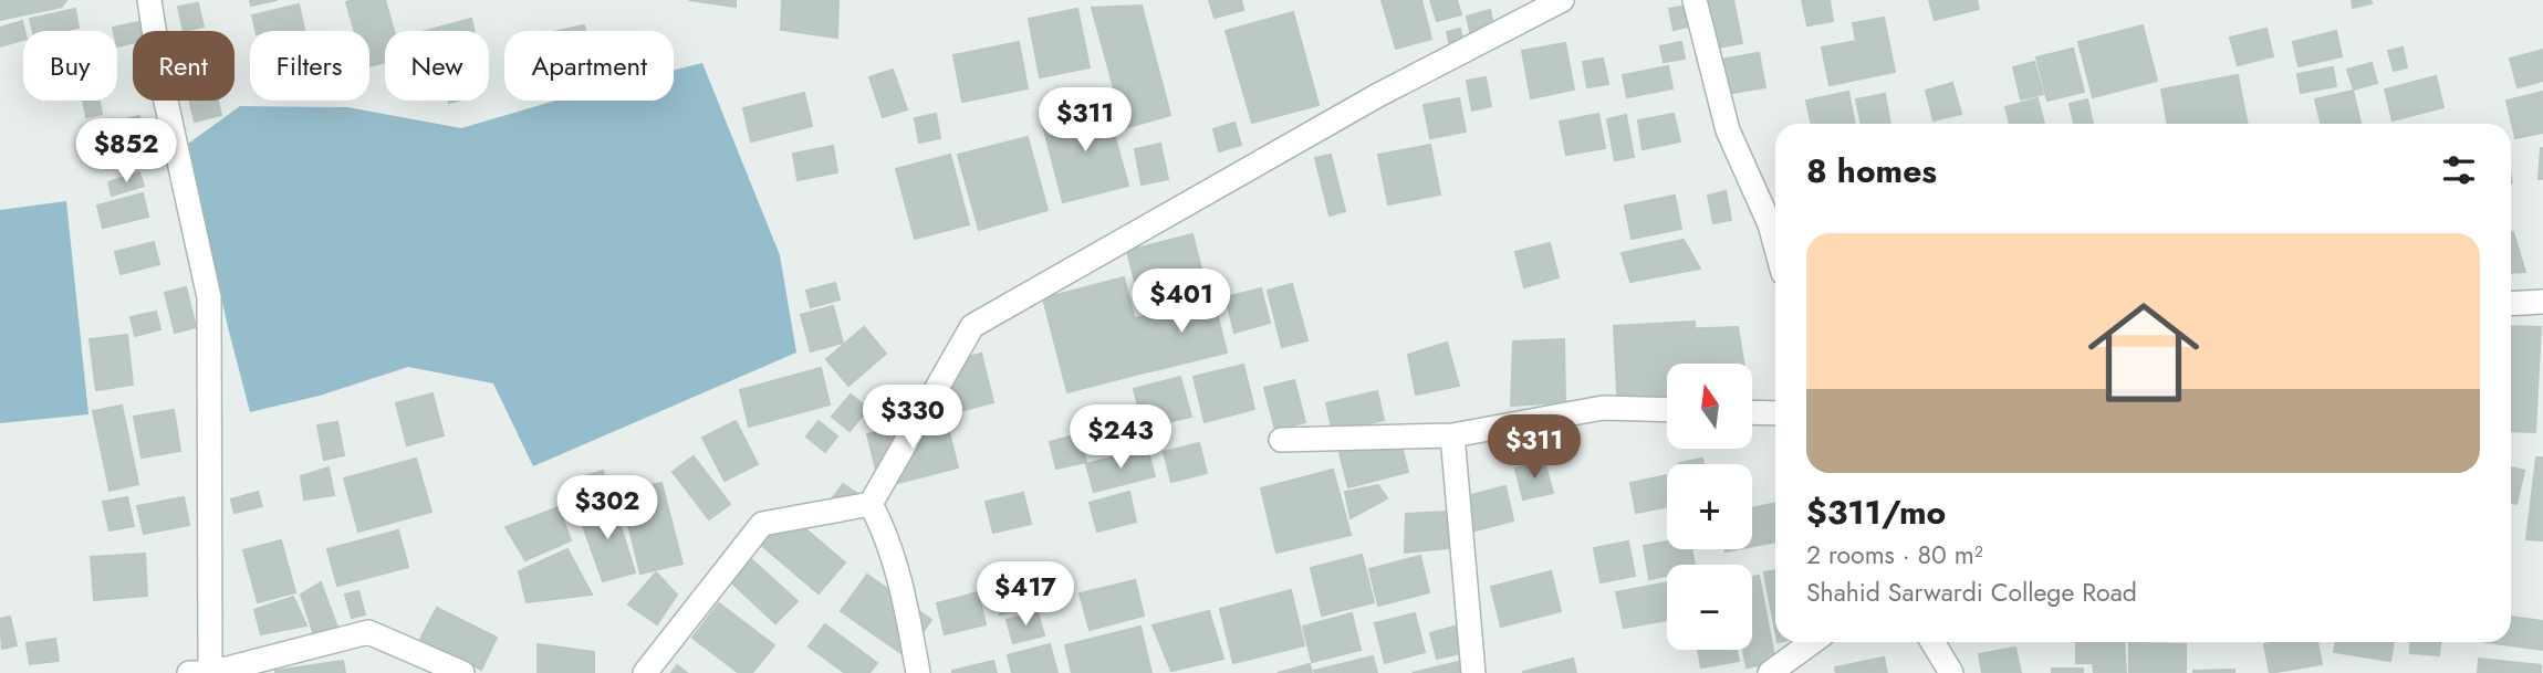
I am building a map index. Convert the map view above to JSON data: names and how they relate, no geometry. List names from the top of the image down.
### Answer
{
  "north": "top",
  "page": {
    "chip": [
      "Buy",
      "Rent",
      "Filters",
      "New",
      "Apartment"
    ],
    "price": [
      "$311",
      "$852",
      "$401",
      "$330",
      "$243",
      "$311",
      "$302",
      "$417"
    ],
    "heading": "8 homes",
    "list": [
      {
        "name": "$311/mo",
        "note": "2 rooms · 80 m² · Shahid Sarwardi College Road"
      }
    ],
    "map_buttons": ["+", "−"]
  }
}
